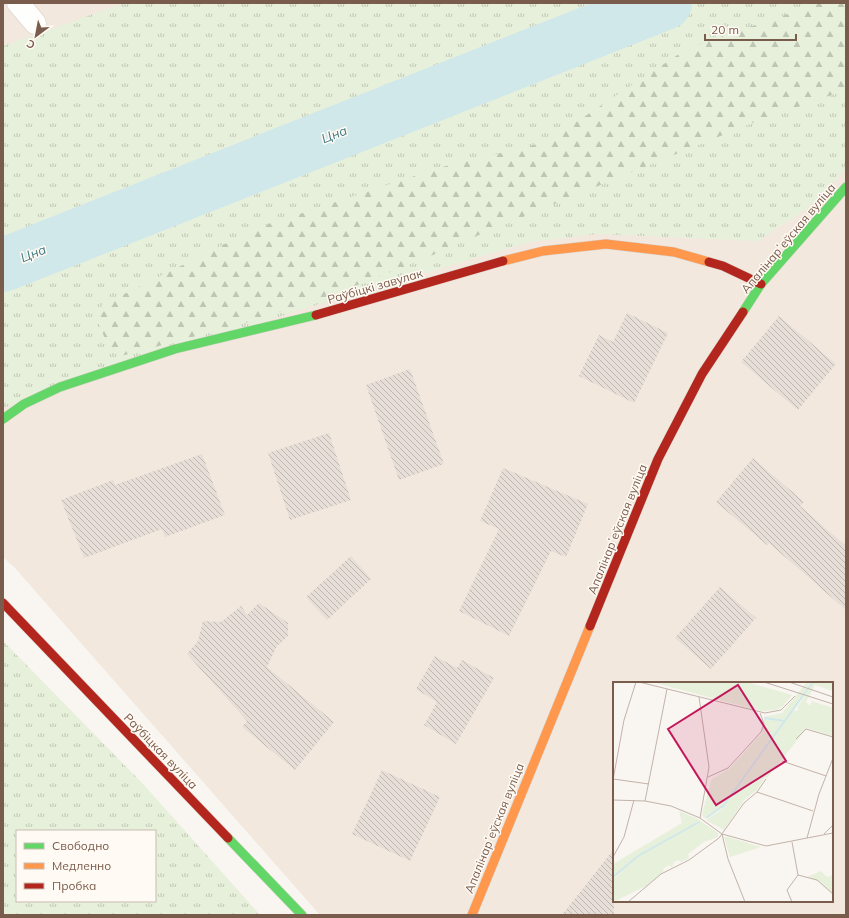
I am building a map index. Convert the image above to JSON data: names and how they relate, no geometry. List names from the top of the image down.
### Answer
{
  "streets": {
    "street": ["Апалінарʼеўская вуліца", "Раўбіцкі завулак", "Раўбіцкая вуліца"]
  },
  "crossings": [
    ["Апалінарʼеўская вуліца", "Раўбіцкі завулак"]
  ],
  "water": ["Цна"],
  "legend": ["Свободно", "Медленно", "Пробка"],
  "scale_bar": "20 m",
  "north": "bottom left"
}
